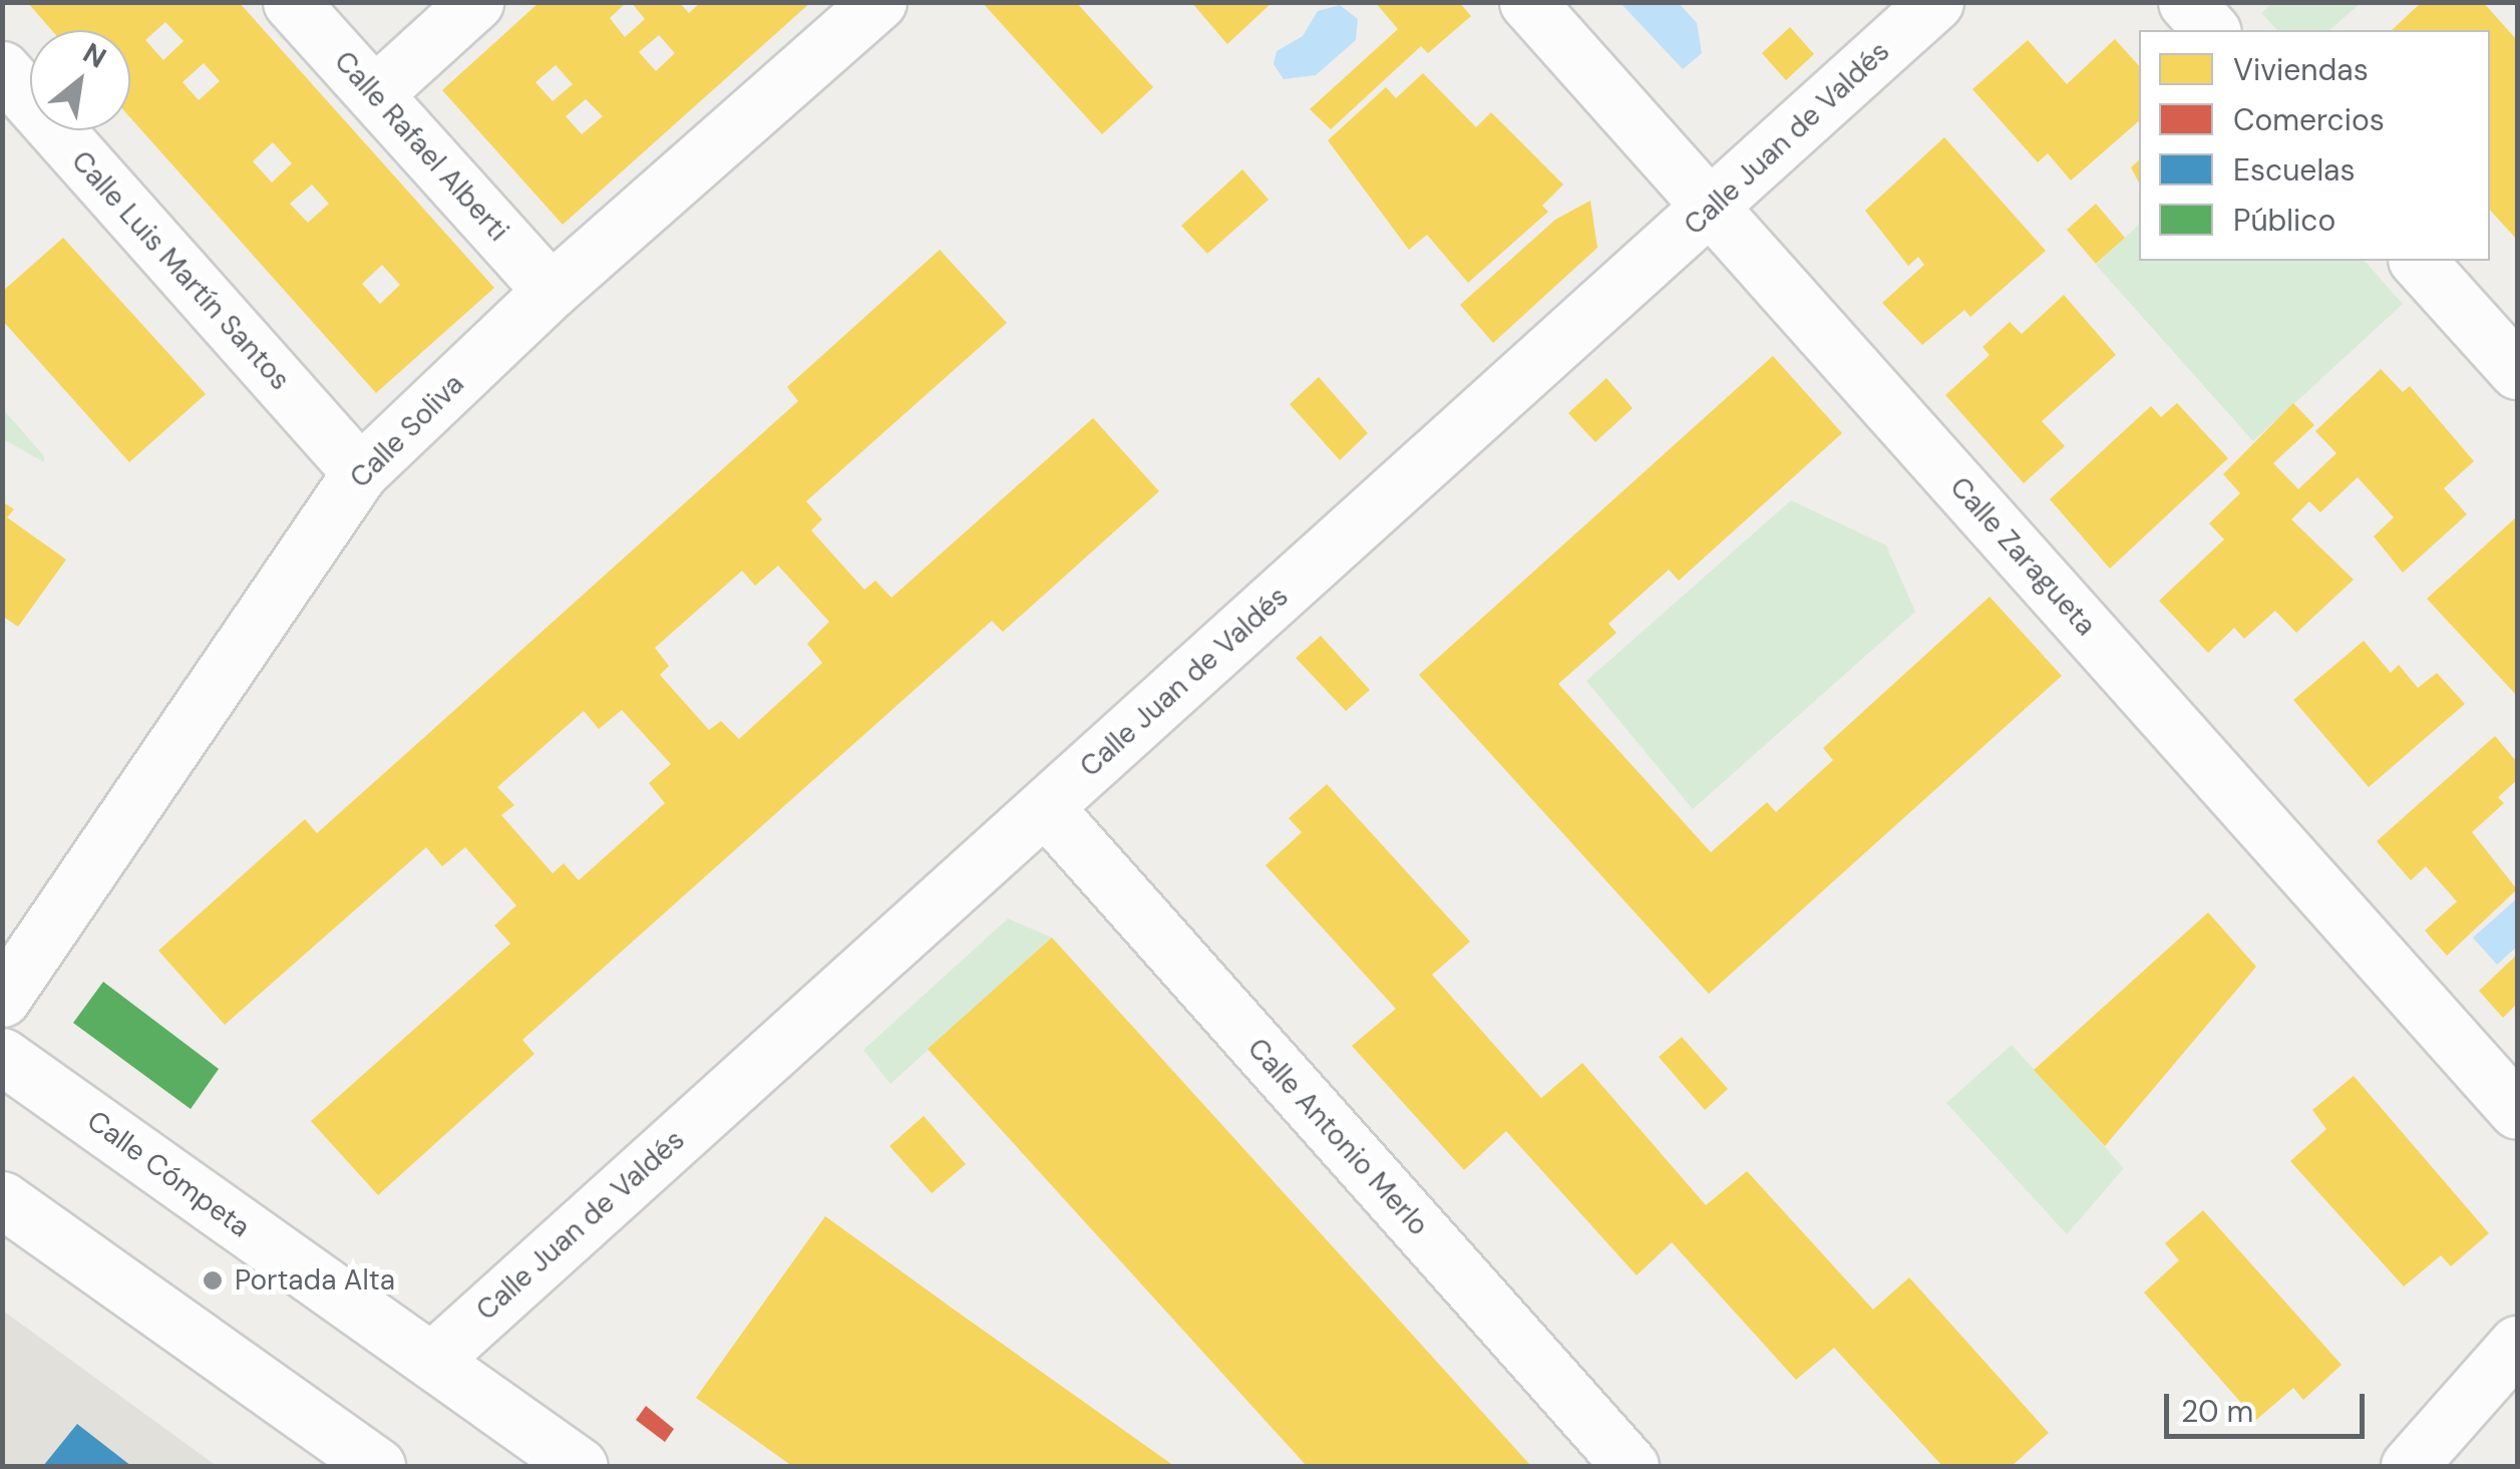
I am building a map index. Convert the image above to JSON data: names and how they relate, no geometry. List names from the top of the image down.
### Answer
{
  "streets": {
    "street": [
      "Calle Juan de Valdés",
      "Calle Rafael Alberti",
      "Calle Luis Martín Santos",
      "Calle Soliva",
      "Calle Zaragueta",
      "Calle Antonio Merlo",
      "Calle Cómpeta"
    ]
  },
  "crossings": [
    ["Calle Juan de Valdés", "Calle Zaragueta"],
    ["Calle Juan de Valdés", "Calle Antonio Merlo"],
    ["Calle Juan de Valdés", "Calle Cómpeta"],
    ["Calle Rafael Alberti", "Calle Soliva"],
    ["Calle Luis Martín Santos", "Calle Soliva"]
  ],
  "places": ["Portada Alta"],
  "legend": [
    "Viviendas",
    "Comercios",
    "Escuelas",
    "Público"
  ],
  "scale_bar": "20 m",
  "north": "top right"
}
